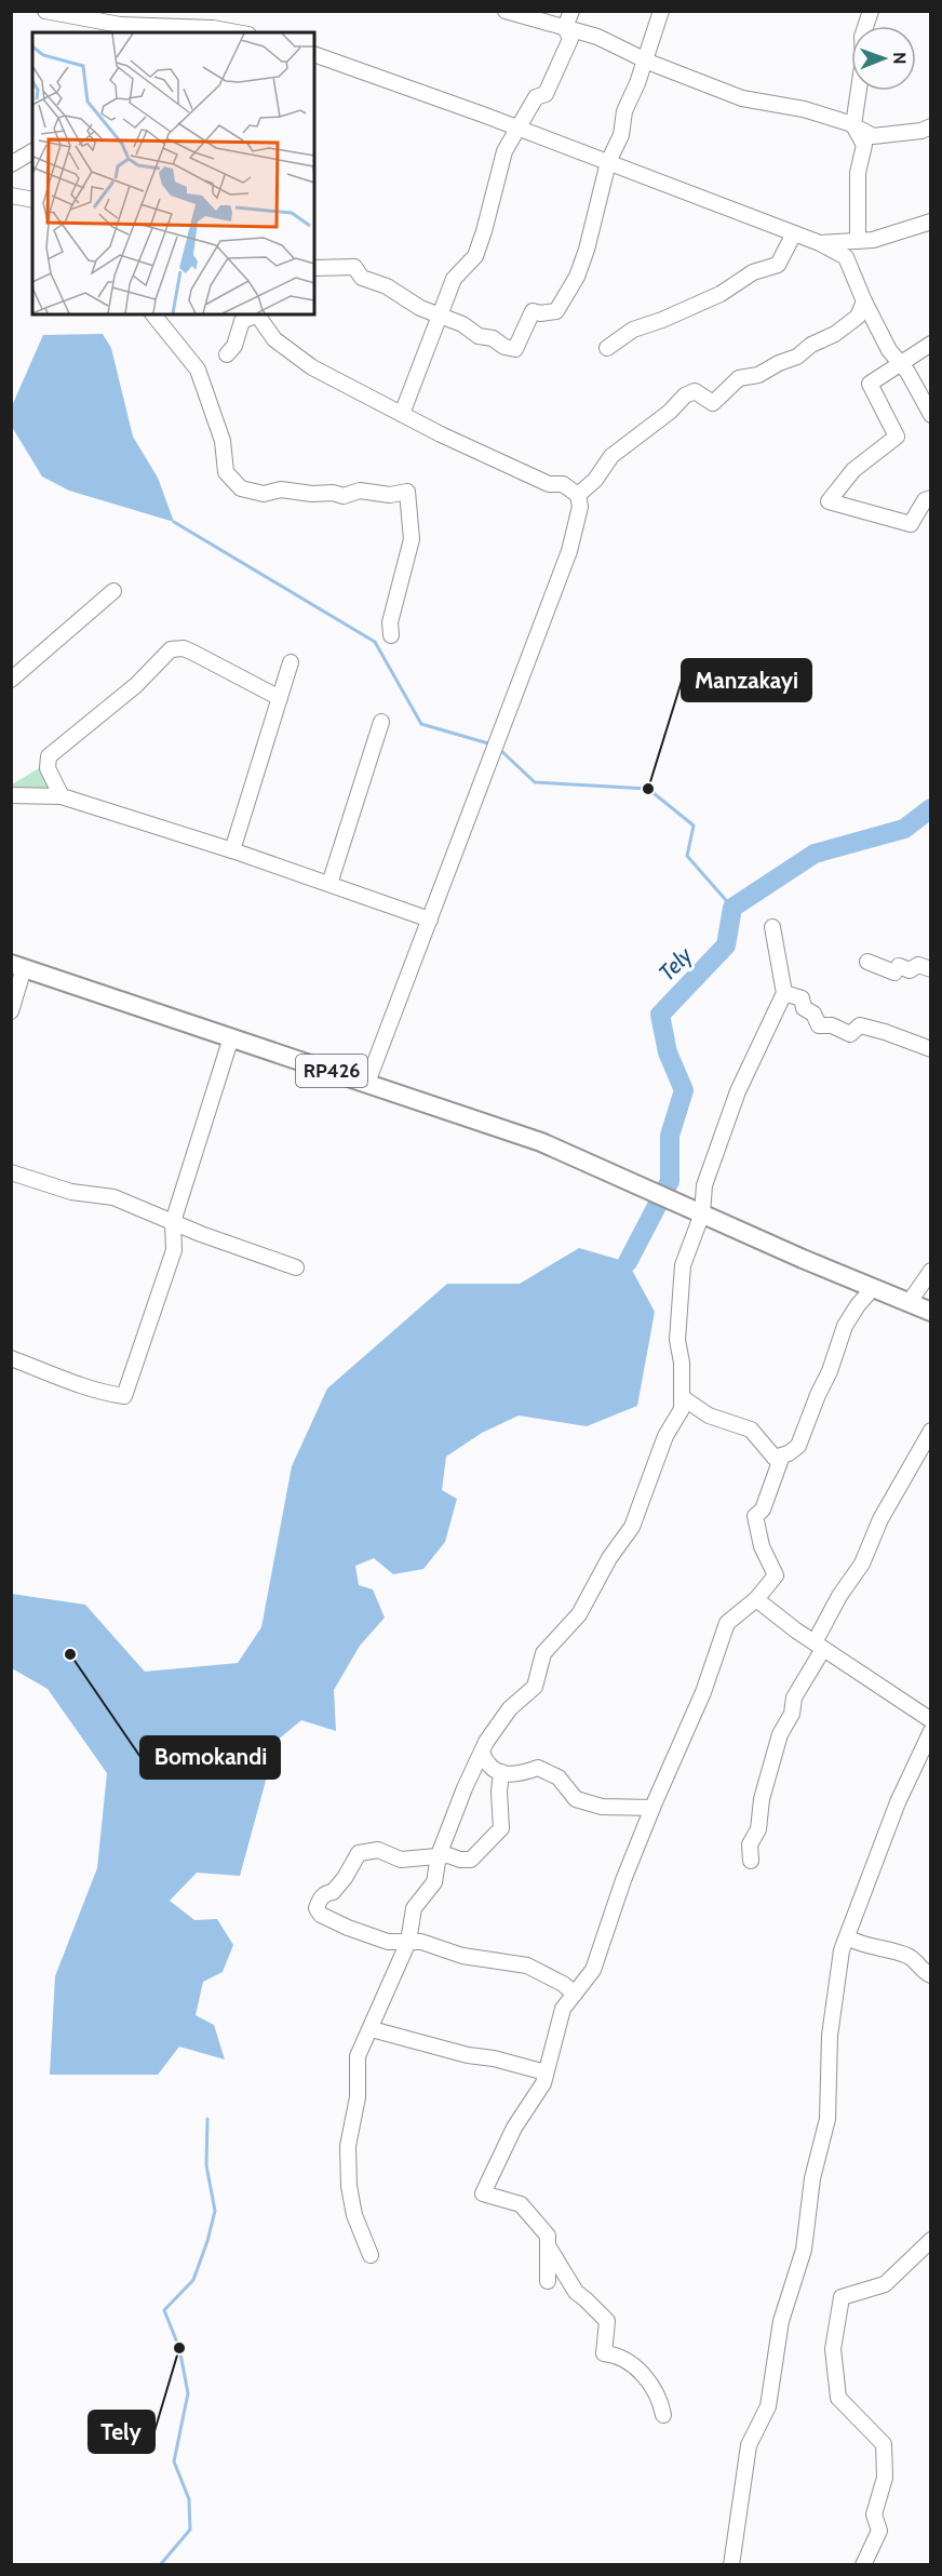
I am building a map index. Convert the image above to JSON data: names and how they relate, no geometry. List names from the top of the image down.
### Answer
{
  "streets": {
    "main road": ["RP426"]
  },
  "water": ["Tely"],
  "places": ["Manzakayi", "Bomokandi", "Tely"],
  "north": "right"
}
